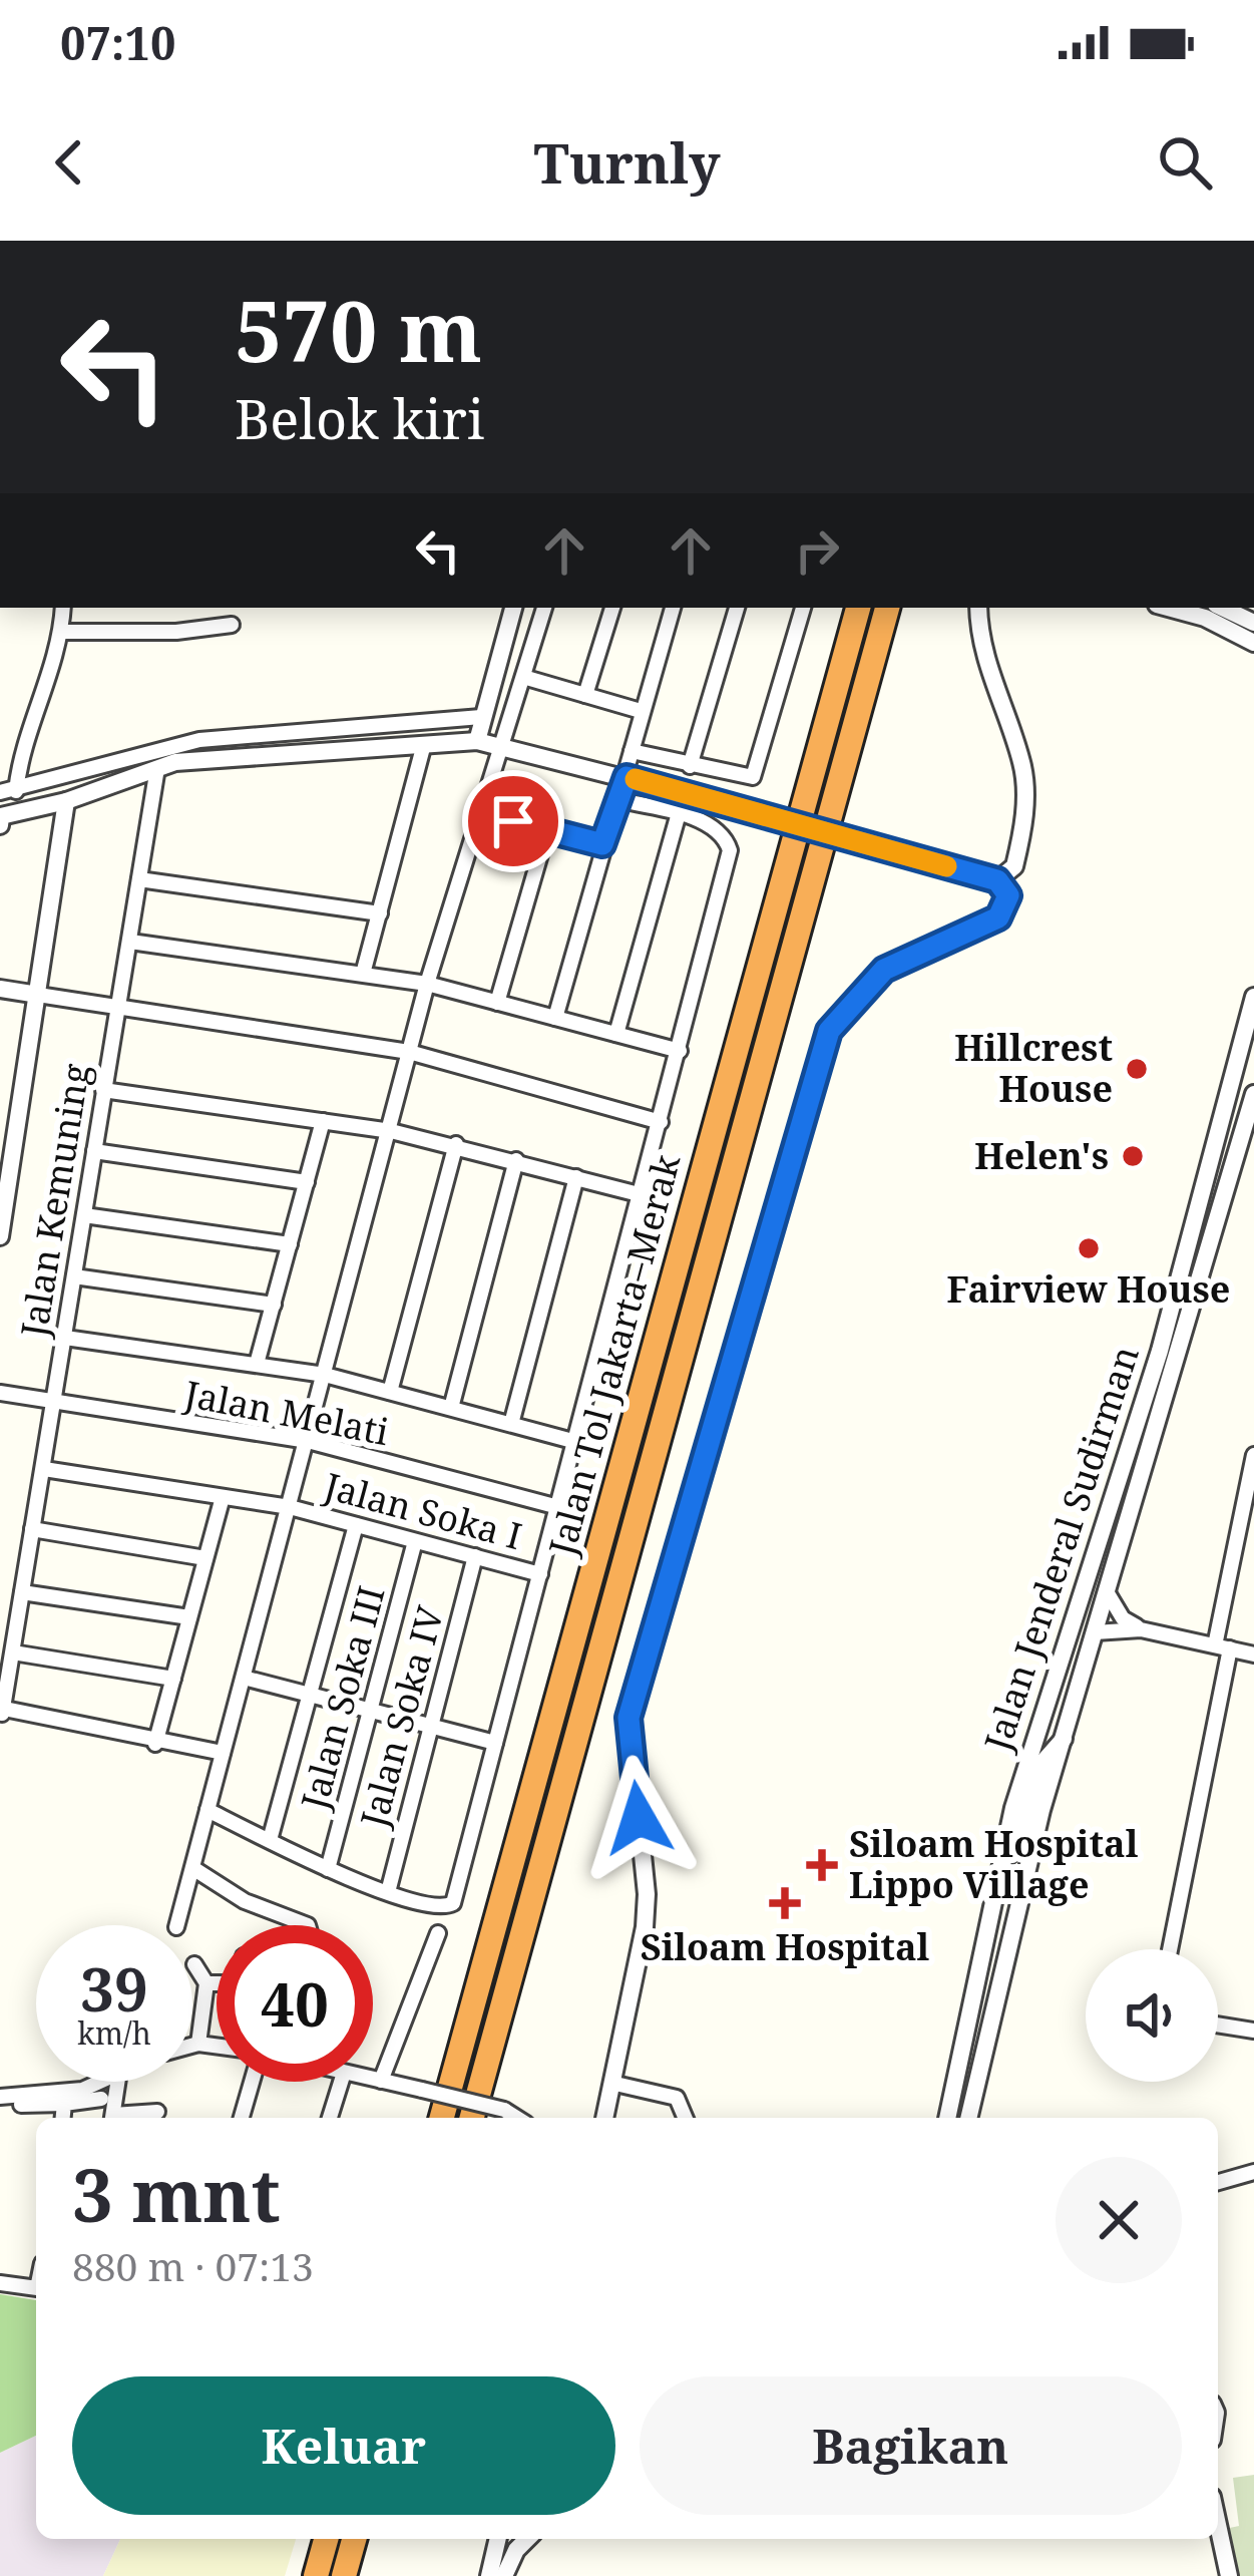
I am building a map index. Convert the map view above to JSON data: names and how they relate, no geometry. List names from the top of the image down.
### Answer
{
  "streets": {
    "highway": ["Jalan Tol Jakarta–Merak"],
    "street": [
      "Jalan Kemuning",
      "Jalan Melati",
      "Jalan Soka I",
      "Jalan Jenderal Sudirman",
      "Jalan Soka III",
      "Jalan Soka IV"
    ]
  },
  "crossings": [
    ["Jalan Kemuning", "Jalan Melati"],
    ["Jalan Kemuning", "Jalan Soka I"],
    ["Jalan Soka I", "Jalan Soka III"],
    ["Jalan Soka I", "Jalan Soka IV"]
  ],
  "places": {
    "other": ["Hillcrest House", "Helen's", "Fairview House"],
    "health": ["Siloam Hospital Lippo Village", "Siloam Hospital"]
  },
  "page": {
    "status": "07:10",
    "header": "Turnly",
    "turn": ["570 m", "Belok kiri"],
    "speed": "39 km/h",
    "limit": "40",
    "heading": ["3 mnt", "880 m · 07:13"],
    "buttons": ["Keluar", "Bagikan"]
  }
}
